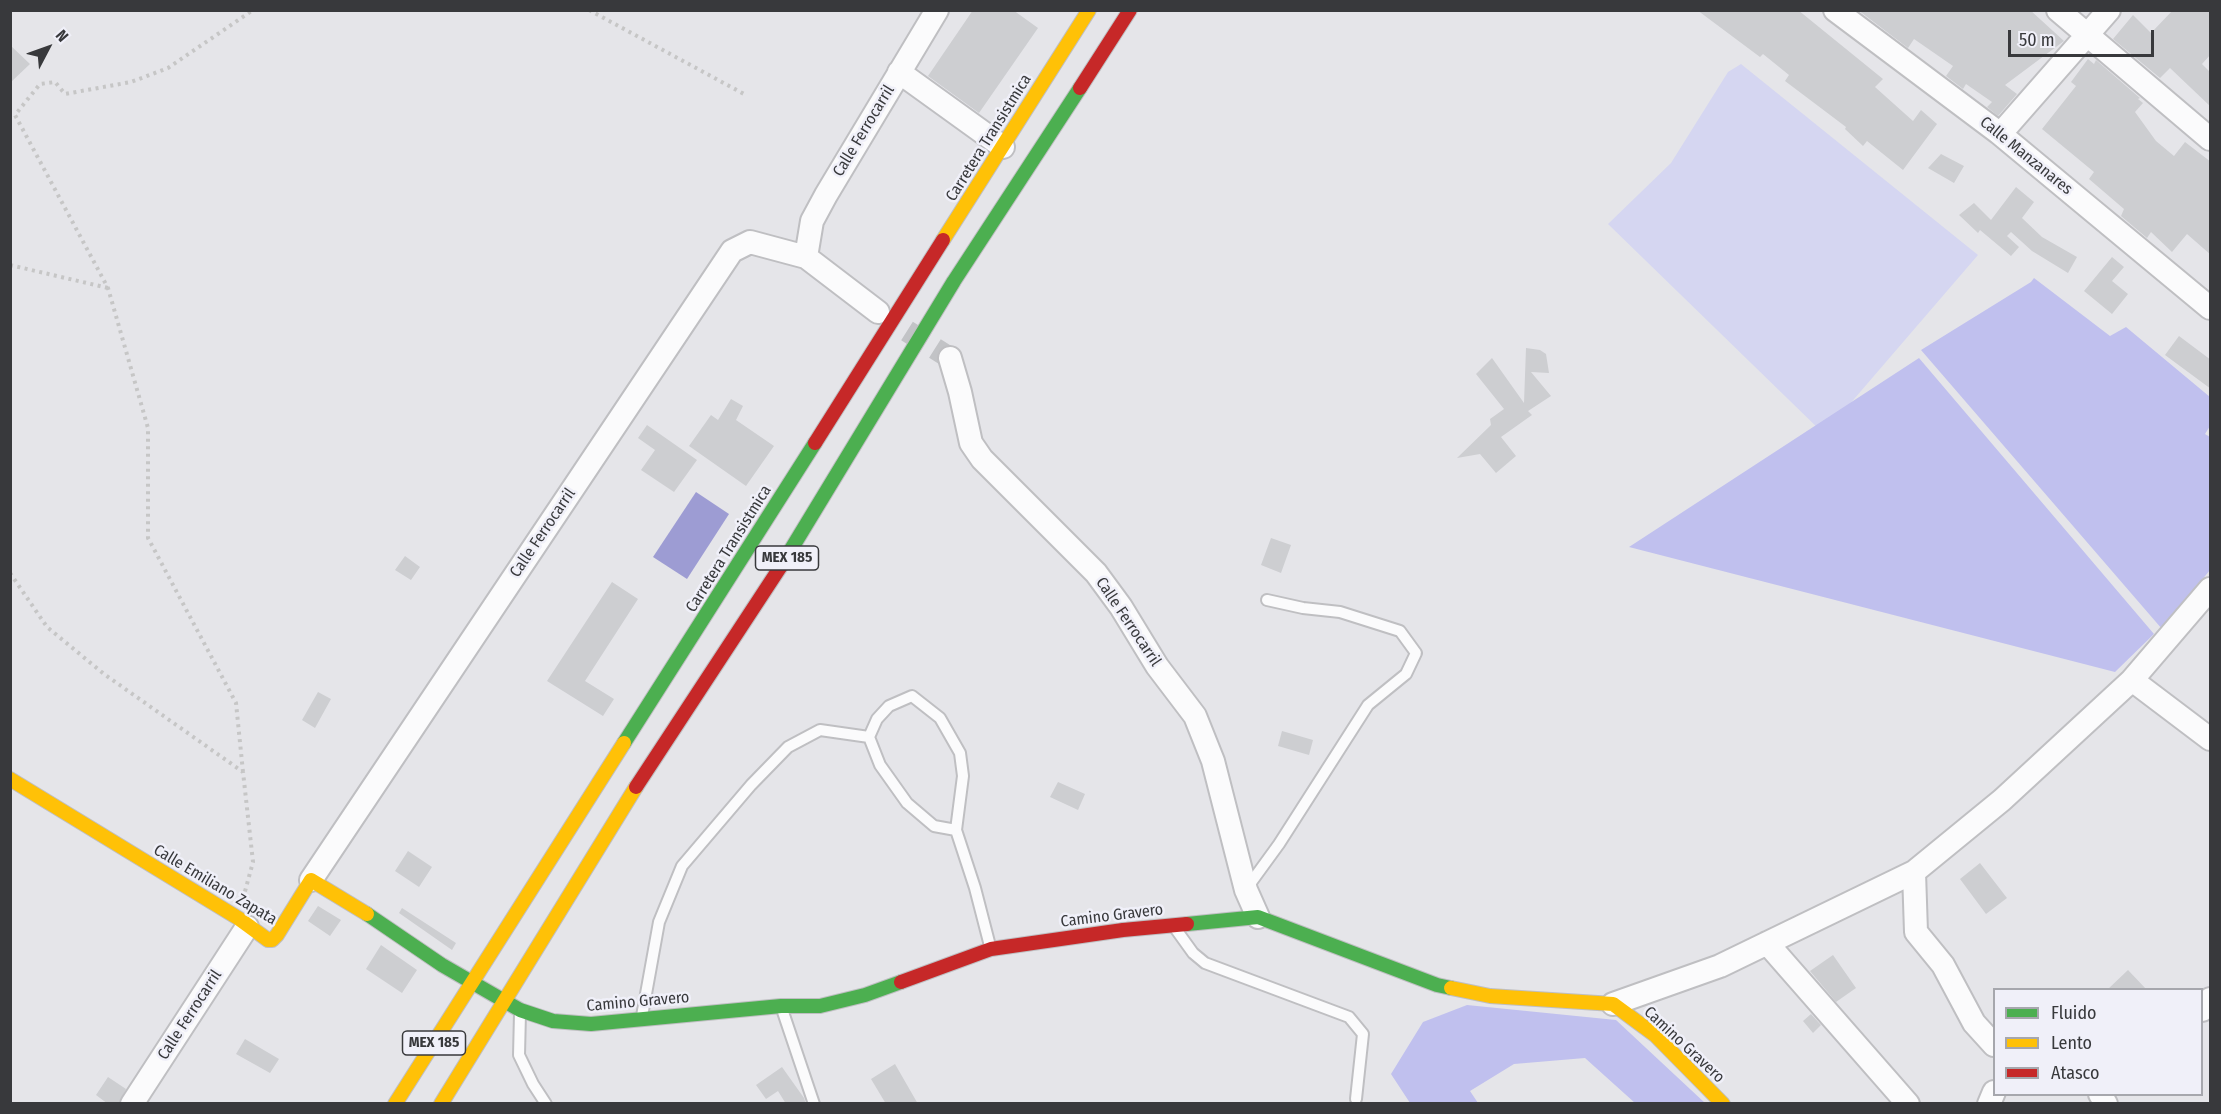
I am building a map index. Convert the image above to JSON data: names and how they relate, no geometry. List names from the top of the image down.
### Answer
{
  "streets": {
    "main road": [
      "Carretera Transistmica",
      "MEX 185",
      "Calle Emiliano Zapata",
      "Camino Gravero"
    ],
    "street": ["Calle Ferrocarril", "Calle Manzanares"]
  },
  "crossings": [
    ["Calle Ferrocarril", "Calle Emiliano Zapata"],
    ["Calle Ferrocarril", "Camino Gravero"],
    ["Carretera Transistmica", "Camino Gravero"],
    ["MEX 185", "Camino Gravero"]
  ],
  "legend": ["Fluido", "Lento", "Atasco"],
  "scale_bar": "50 m",
  "north": "top right"
}
